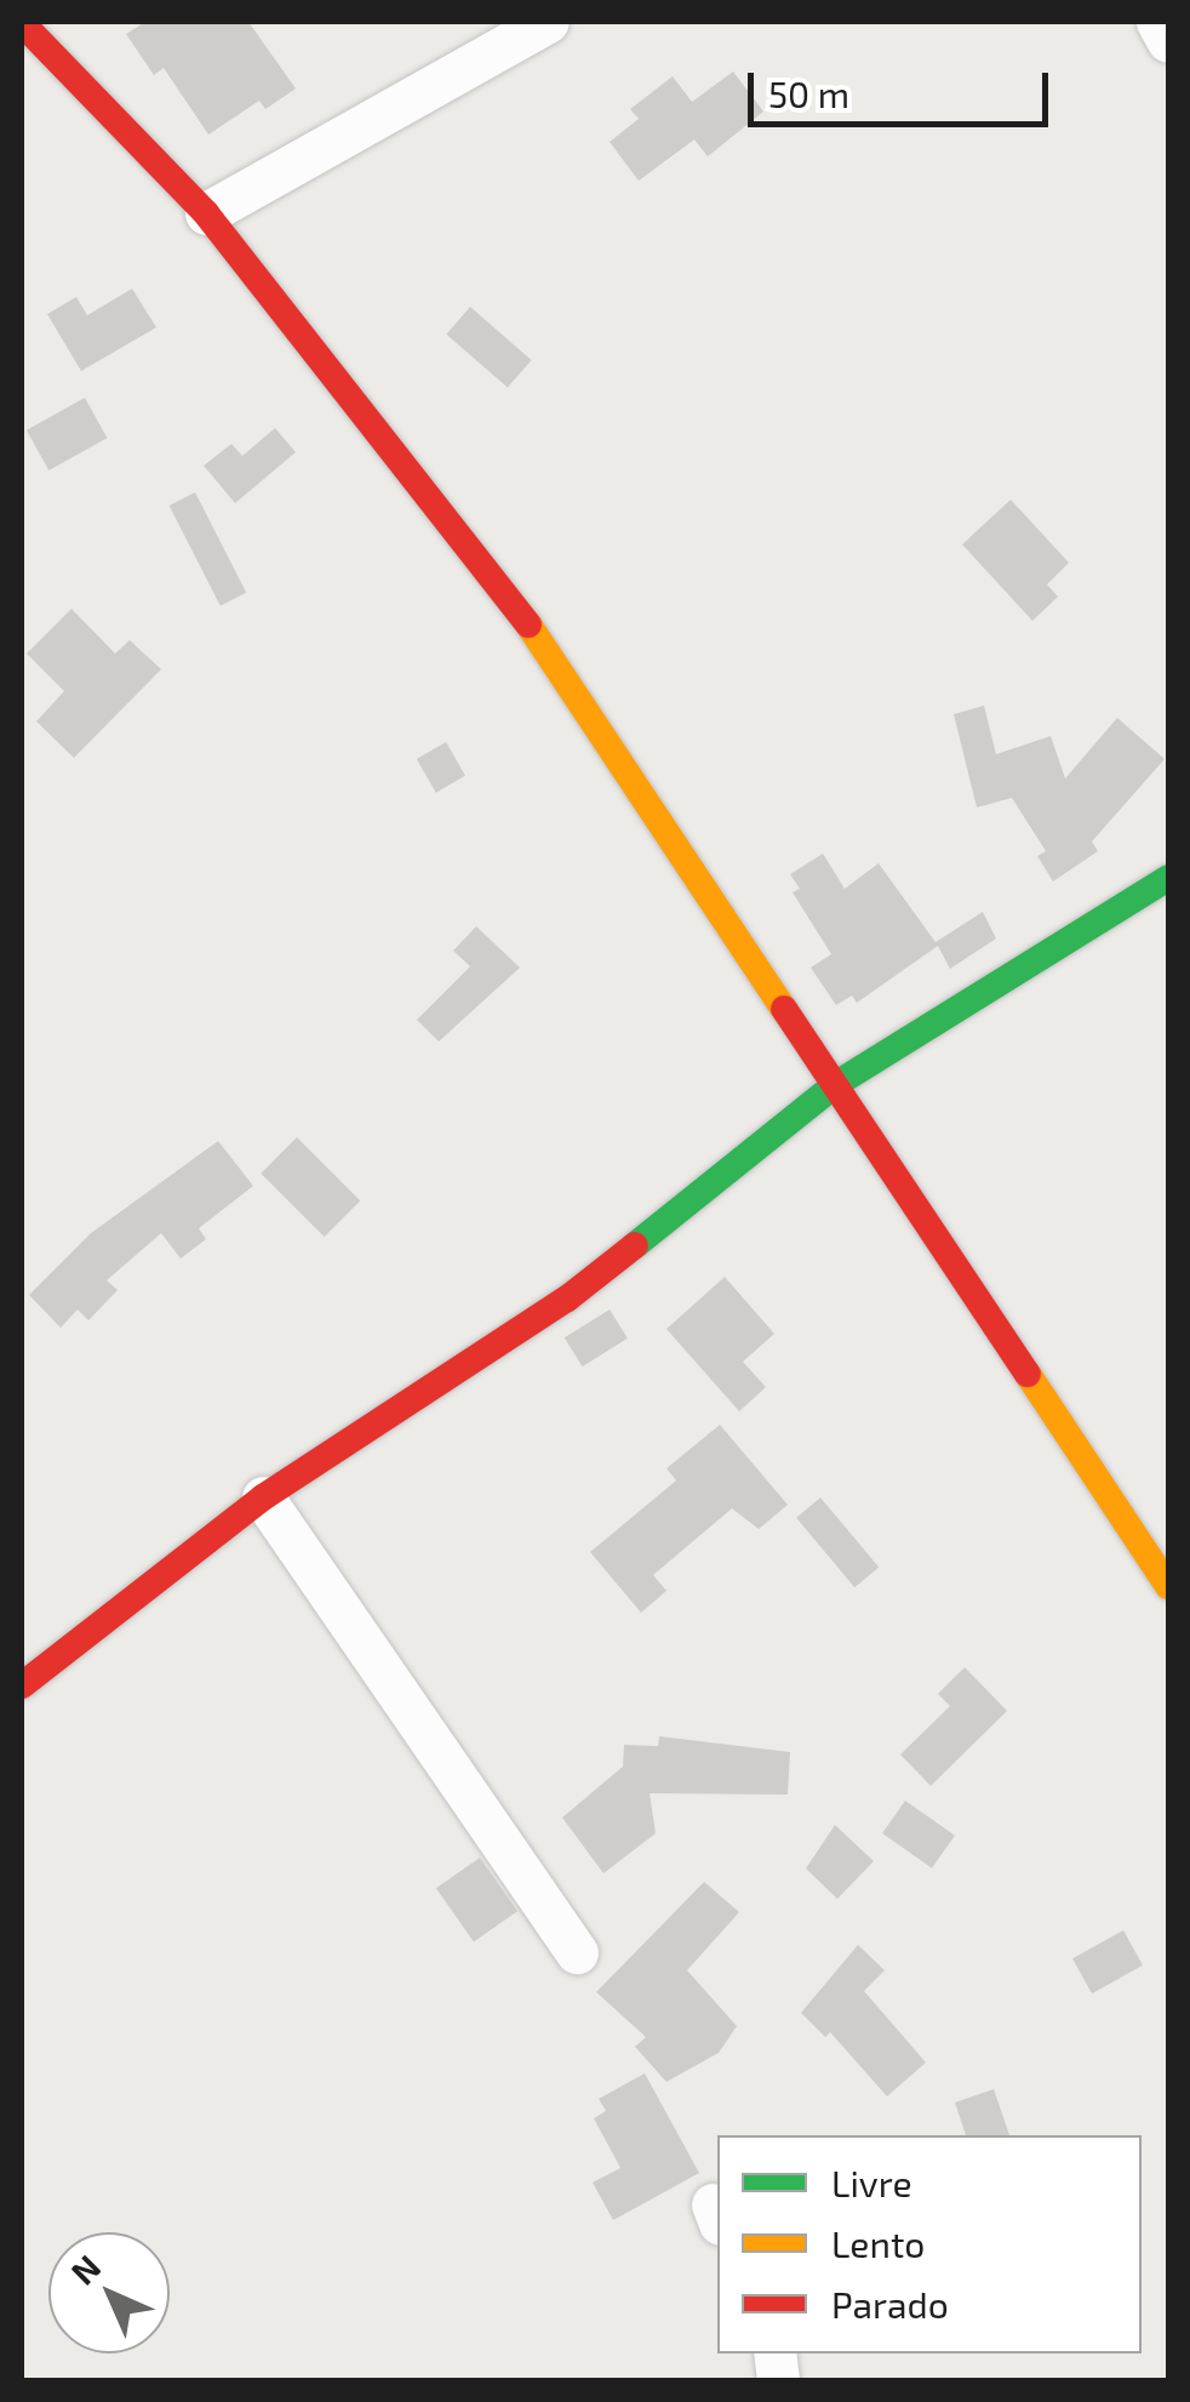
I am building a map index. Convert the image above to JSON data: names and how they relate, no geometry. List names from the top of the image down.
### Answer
{
  "legend": ["Livre", "Lento", "Parado"],
  "scale_bar": "50 m",
  "north": "top left"
}
